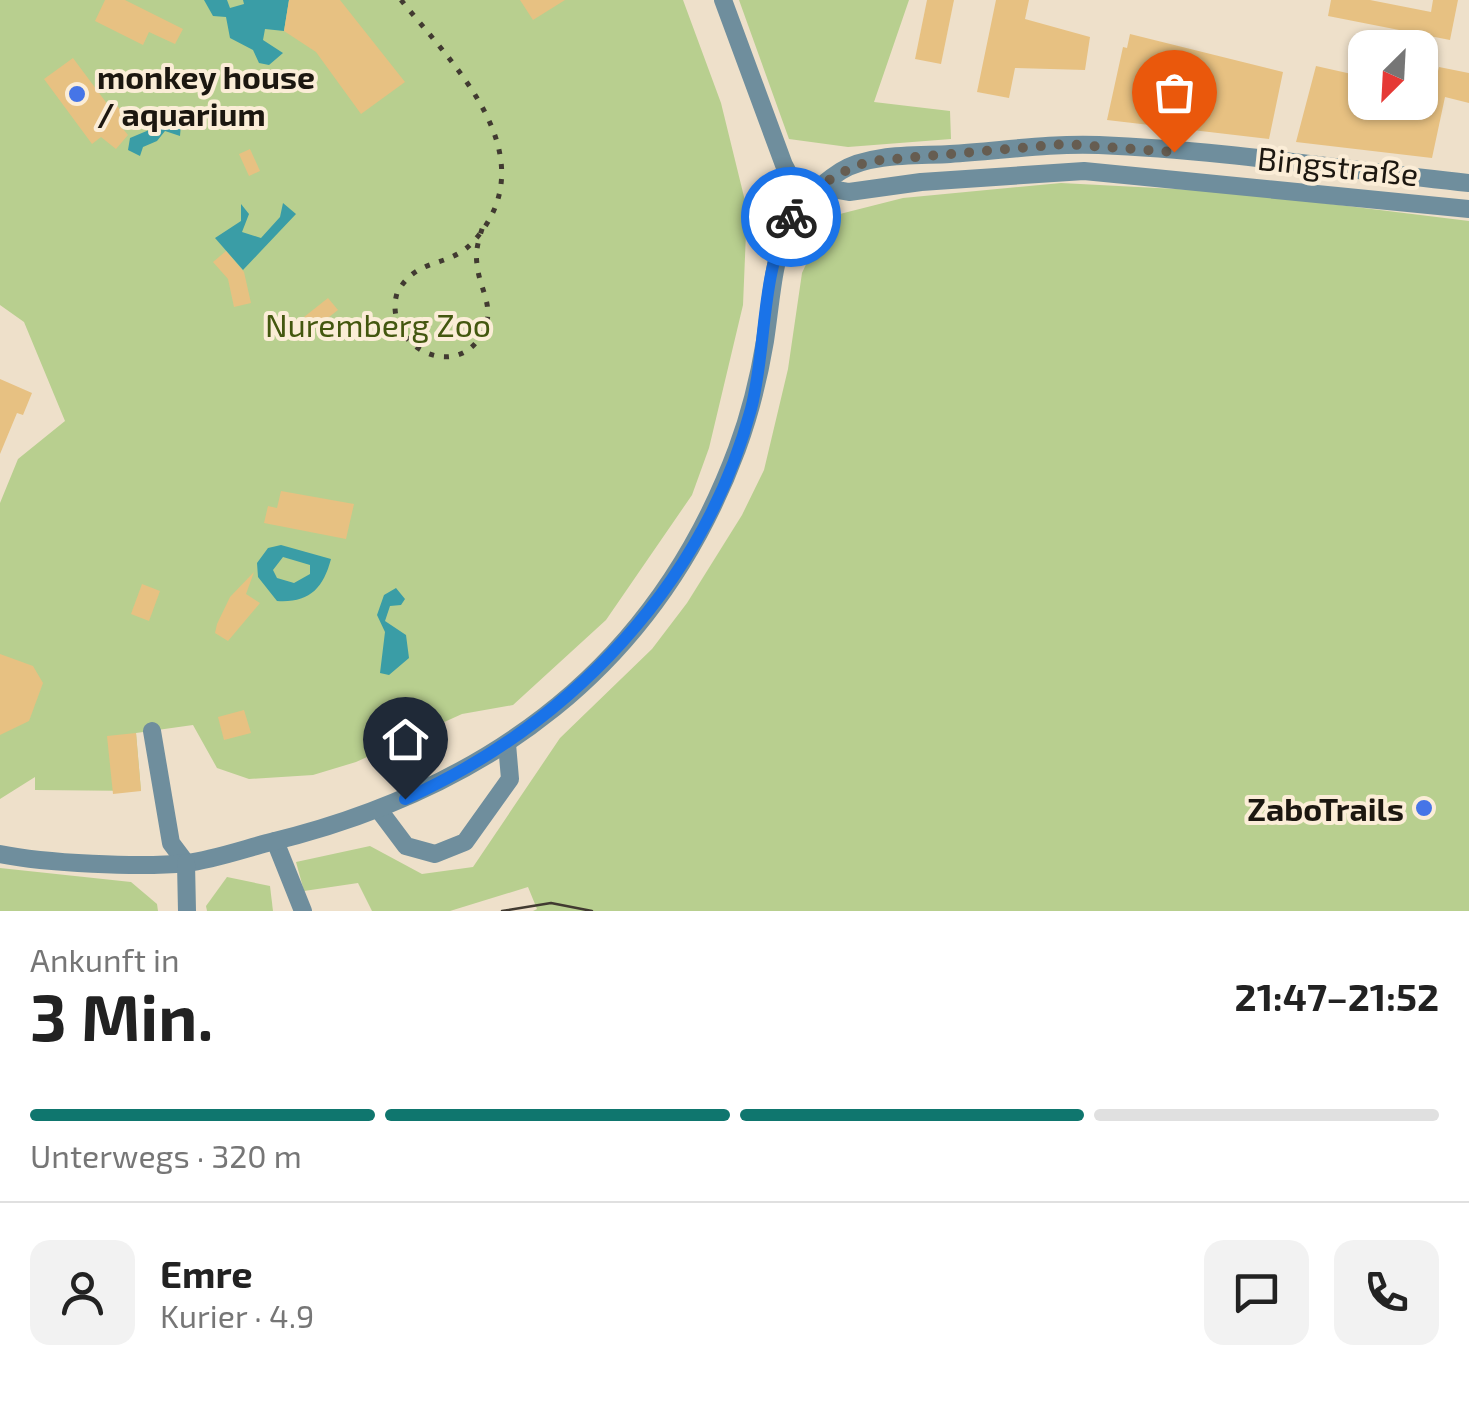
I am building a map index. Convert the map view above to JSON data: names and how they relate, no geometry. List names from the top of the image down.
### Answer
{
  "streets": {
    "street": ["Bingstraße"]
  },
  "parks": ["Nuremberg Zoo"],
  "places": ["monkey house / aquarium", "ZaboTrails"],
  "north": "bottom left",
  "page": {
    "heading": ["3 Min.", "Ankunft in", "21:47–21:52"],
    "panel": ["Emre", "Kurier · 4.9"],
    "bar": "Unterwegs · 320 m"
  }
}
